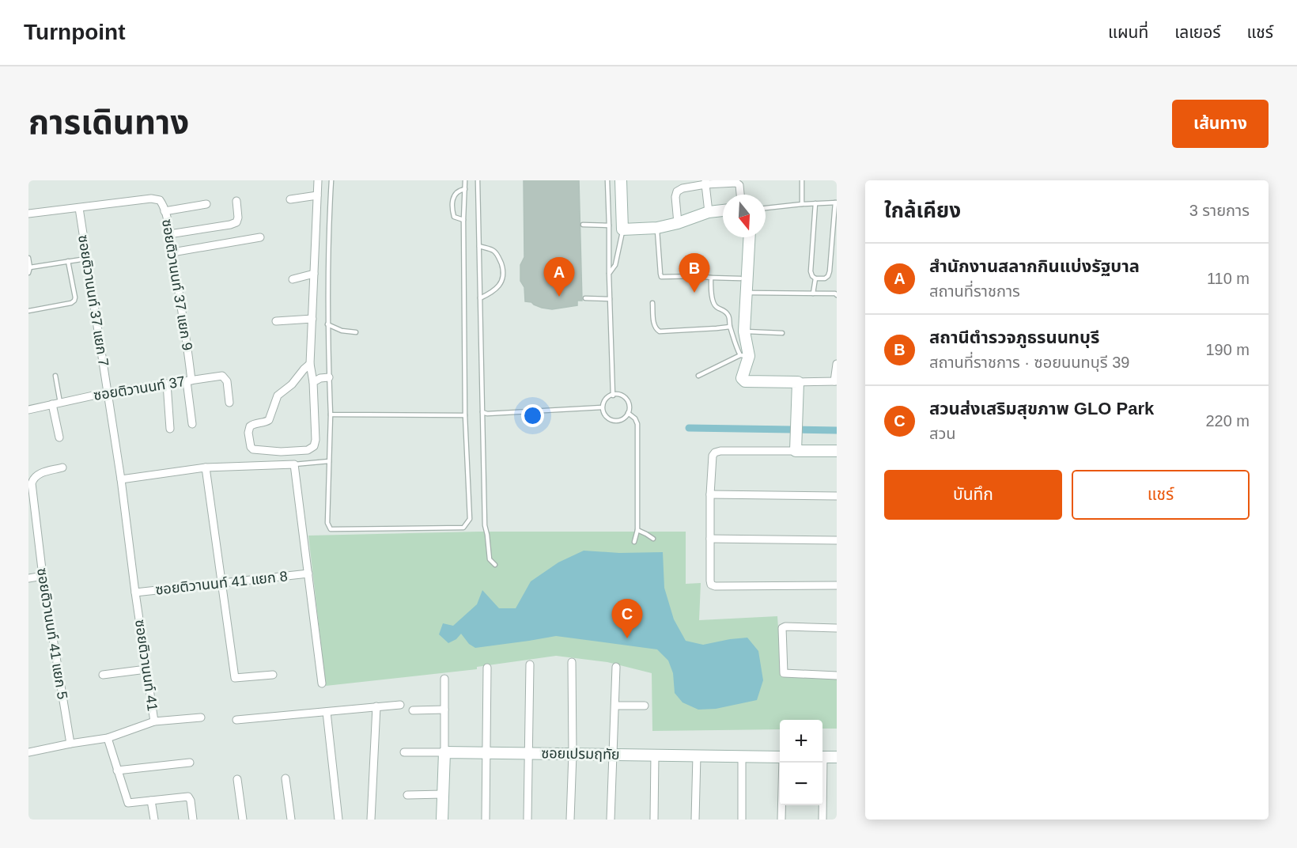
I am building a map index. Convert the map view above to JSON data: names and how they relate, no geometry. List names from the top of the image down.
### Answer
{
  "streets": {
    "street": [
      "ซอยติวานนท์ 37 แยก 9",
      "ซอยติวานนท์ 37 แยก 7",
      "ซอยติวานนท์ 37",
      "ซอยติวานนท์ 41 แยก 8",
      "ซอยติวานนท์ 41 แยก 5",
      "ซอยติวานนท์ 41",
      "ซอยเปรมฤทัย"
    ]
  },
  "crossings": [
    ["ซอยติวานนท์ 37 แยก 9", "ซอยติวานนท์ 37 แยก 7"],
    ["ซอยติวานนท์ 37 แยก 9", "ซอยติวานนท์ 37"],
    ["ซอยติวานนท์ 37 แยก 7", "ซอยติวานนท์ 37"],
    ["ซอยติวานนท์ 37 แยก 7", "ซอยติวานนท์ 41"],
    ["ซอยติวานนท์ 41 แยก 8", "ซอยติวานนท์ 41"],
    ["ซอยติวานนท์ 41 แยก 5", "ซอยติวานนท์ 41"]
  ],
  "north": "bottom",
  "page": {
    "header": "Turnpoint",
    "nav": ["แผนที่", "เลเยอร์", "แชร์"],
    "title": "การเดินทาง",
    "buttons": [
      "เส้นทาง",
      ["บันทึก", "แชร์"]
    ],
    "heading": ["ใกล้เคียง", "3 รายการ"],
    "list": [
      {
        "mark": "A",
        "name": "สำนักงานสลากกินแบ่งรัฐบาล",
        "note": "สถานที่ราชการ",
        "value": "110 m"
      },
      {
        "mark": "B",
        "name": "สถานีตำรวจภูธรนนทบุรี",
        "note": "สถานที่ราชการ · ซอยนนทบุรี 39",
        "value": "190 m"
      },
      {
        "mark": "C",
        "name": "สวนส่งเสริมสุขภาพ GLO Park",
        "note": "สวน",
        "value": "220 m"
      }
    ],
    "pins": ["B", "A", "C"],
    "map_buttons": ["+", "−"]
  }
}
